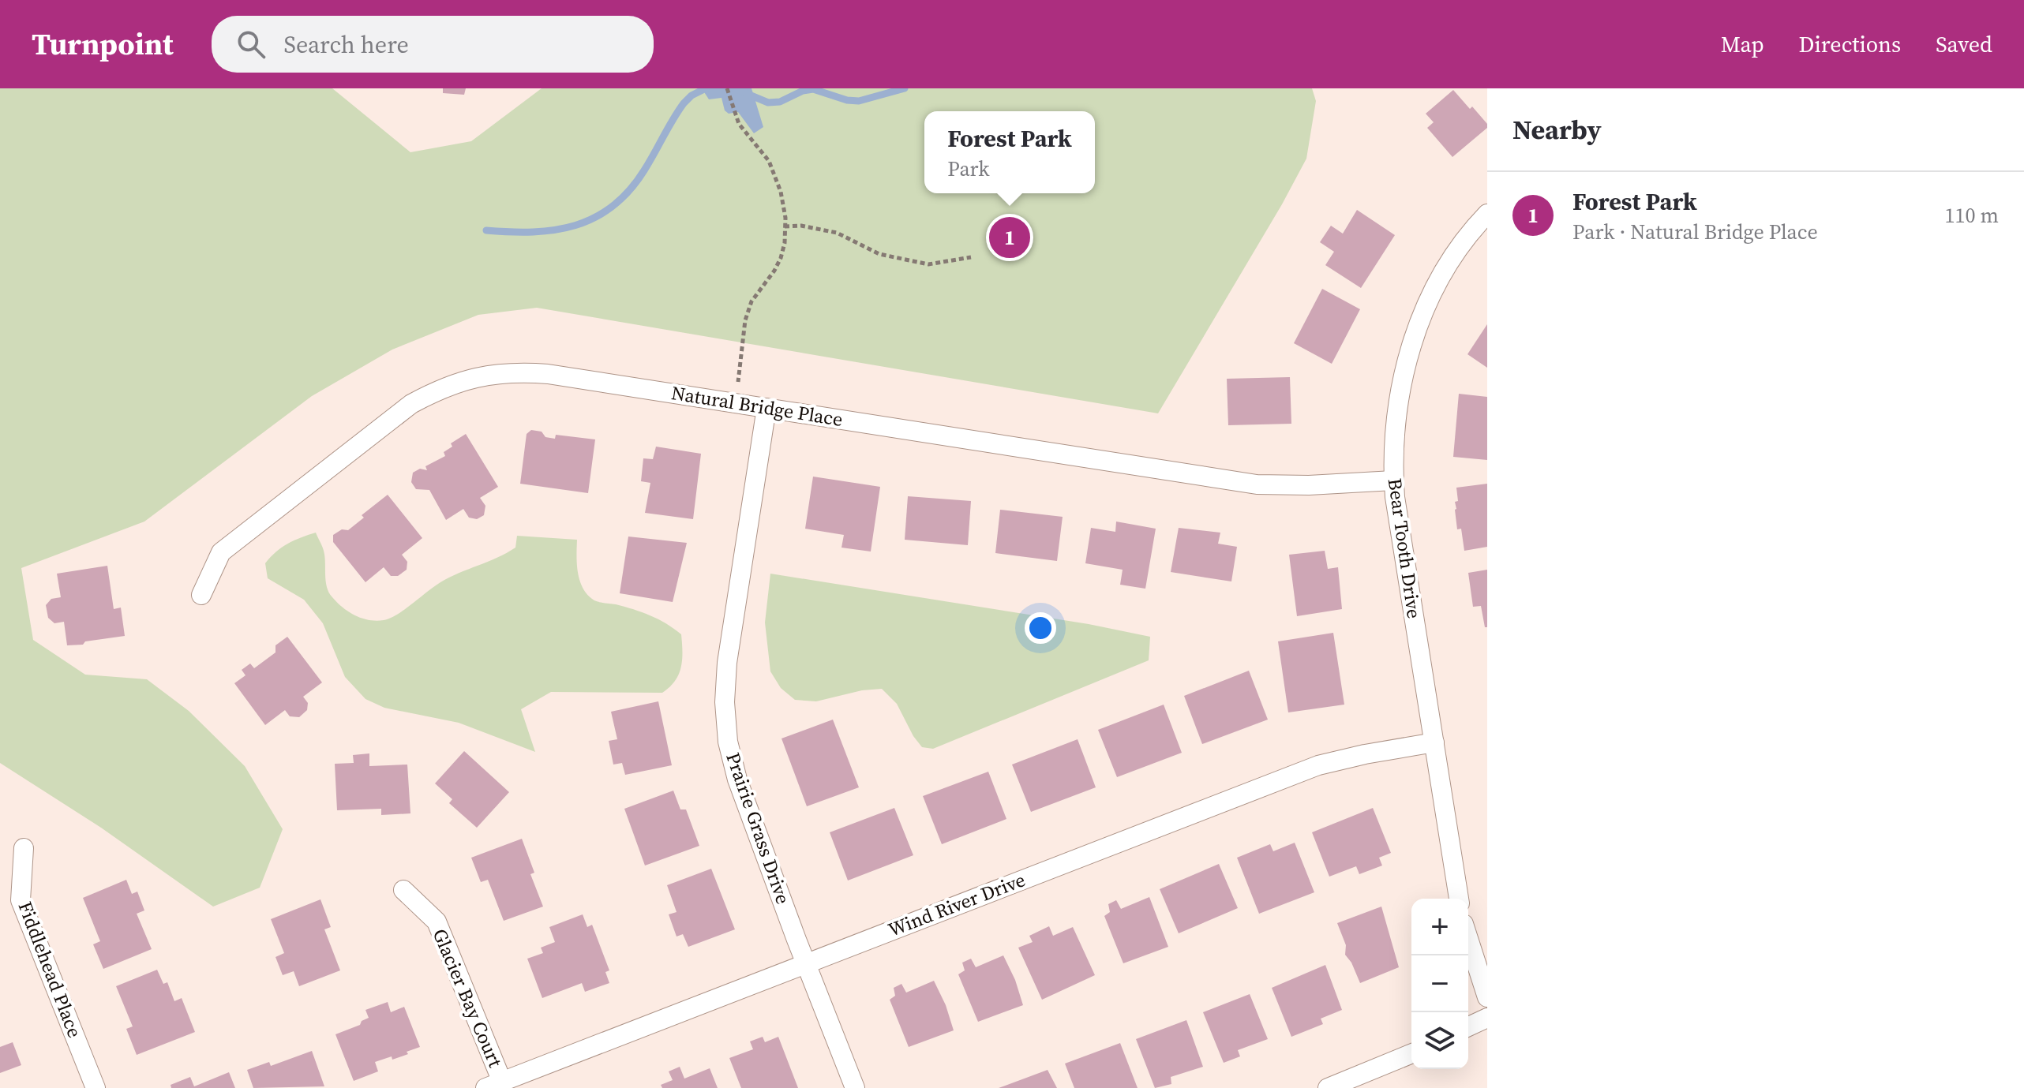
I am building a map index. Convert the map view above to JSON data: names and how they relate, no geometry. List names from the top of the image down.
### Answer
{
  "streets": {
    "street": [
      "Natural Bridge Place",
      "Bear Tooth Drive",
      "Prairie Grass Drive",
      "Wind River Drive",
      "Fiddlehead Place",
      "Glacier Bay Court"
    ]
  },
  "crossings": [
    ["Natural Bridge Place", "Bear Tooth Drive"],
    ["Natural Bridge Place", "Prairie Grass Drive"],
    ["Bear Tooth Drive", "Wind River Drive"],
    ["Prairie Grass Drive", "Wind River Drive"],
    ["Wind River Drive", "Glacier Bay Court"]
  ],
  "page": {
    "header": "Turnpoint",
    "search": "Search here",
    "nav": ["Map", "Directions", "Saved"],
    "heading": "Nearby",
    "popup": ["Forest Park", "Park"],
    "list": [
      {
        "mark": "1",
        "name": "Forest Park",
        "note": "Park · Natural Bridge Place",
        "value": "110 m"
      }
    ],
    "pins": "1",
    "map_buttons": ["+", "−"]
  }
}
